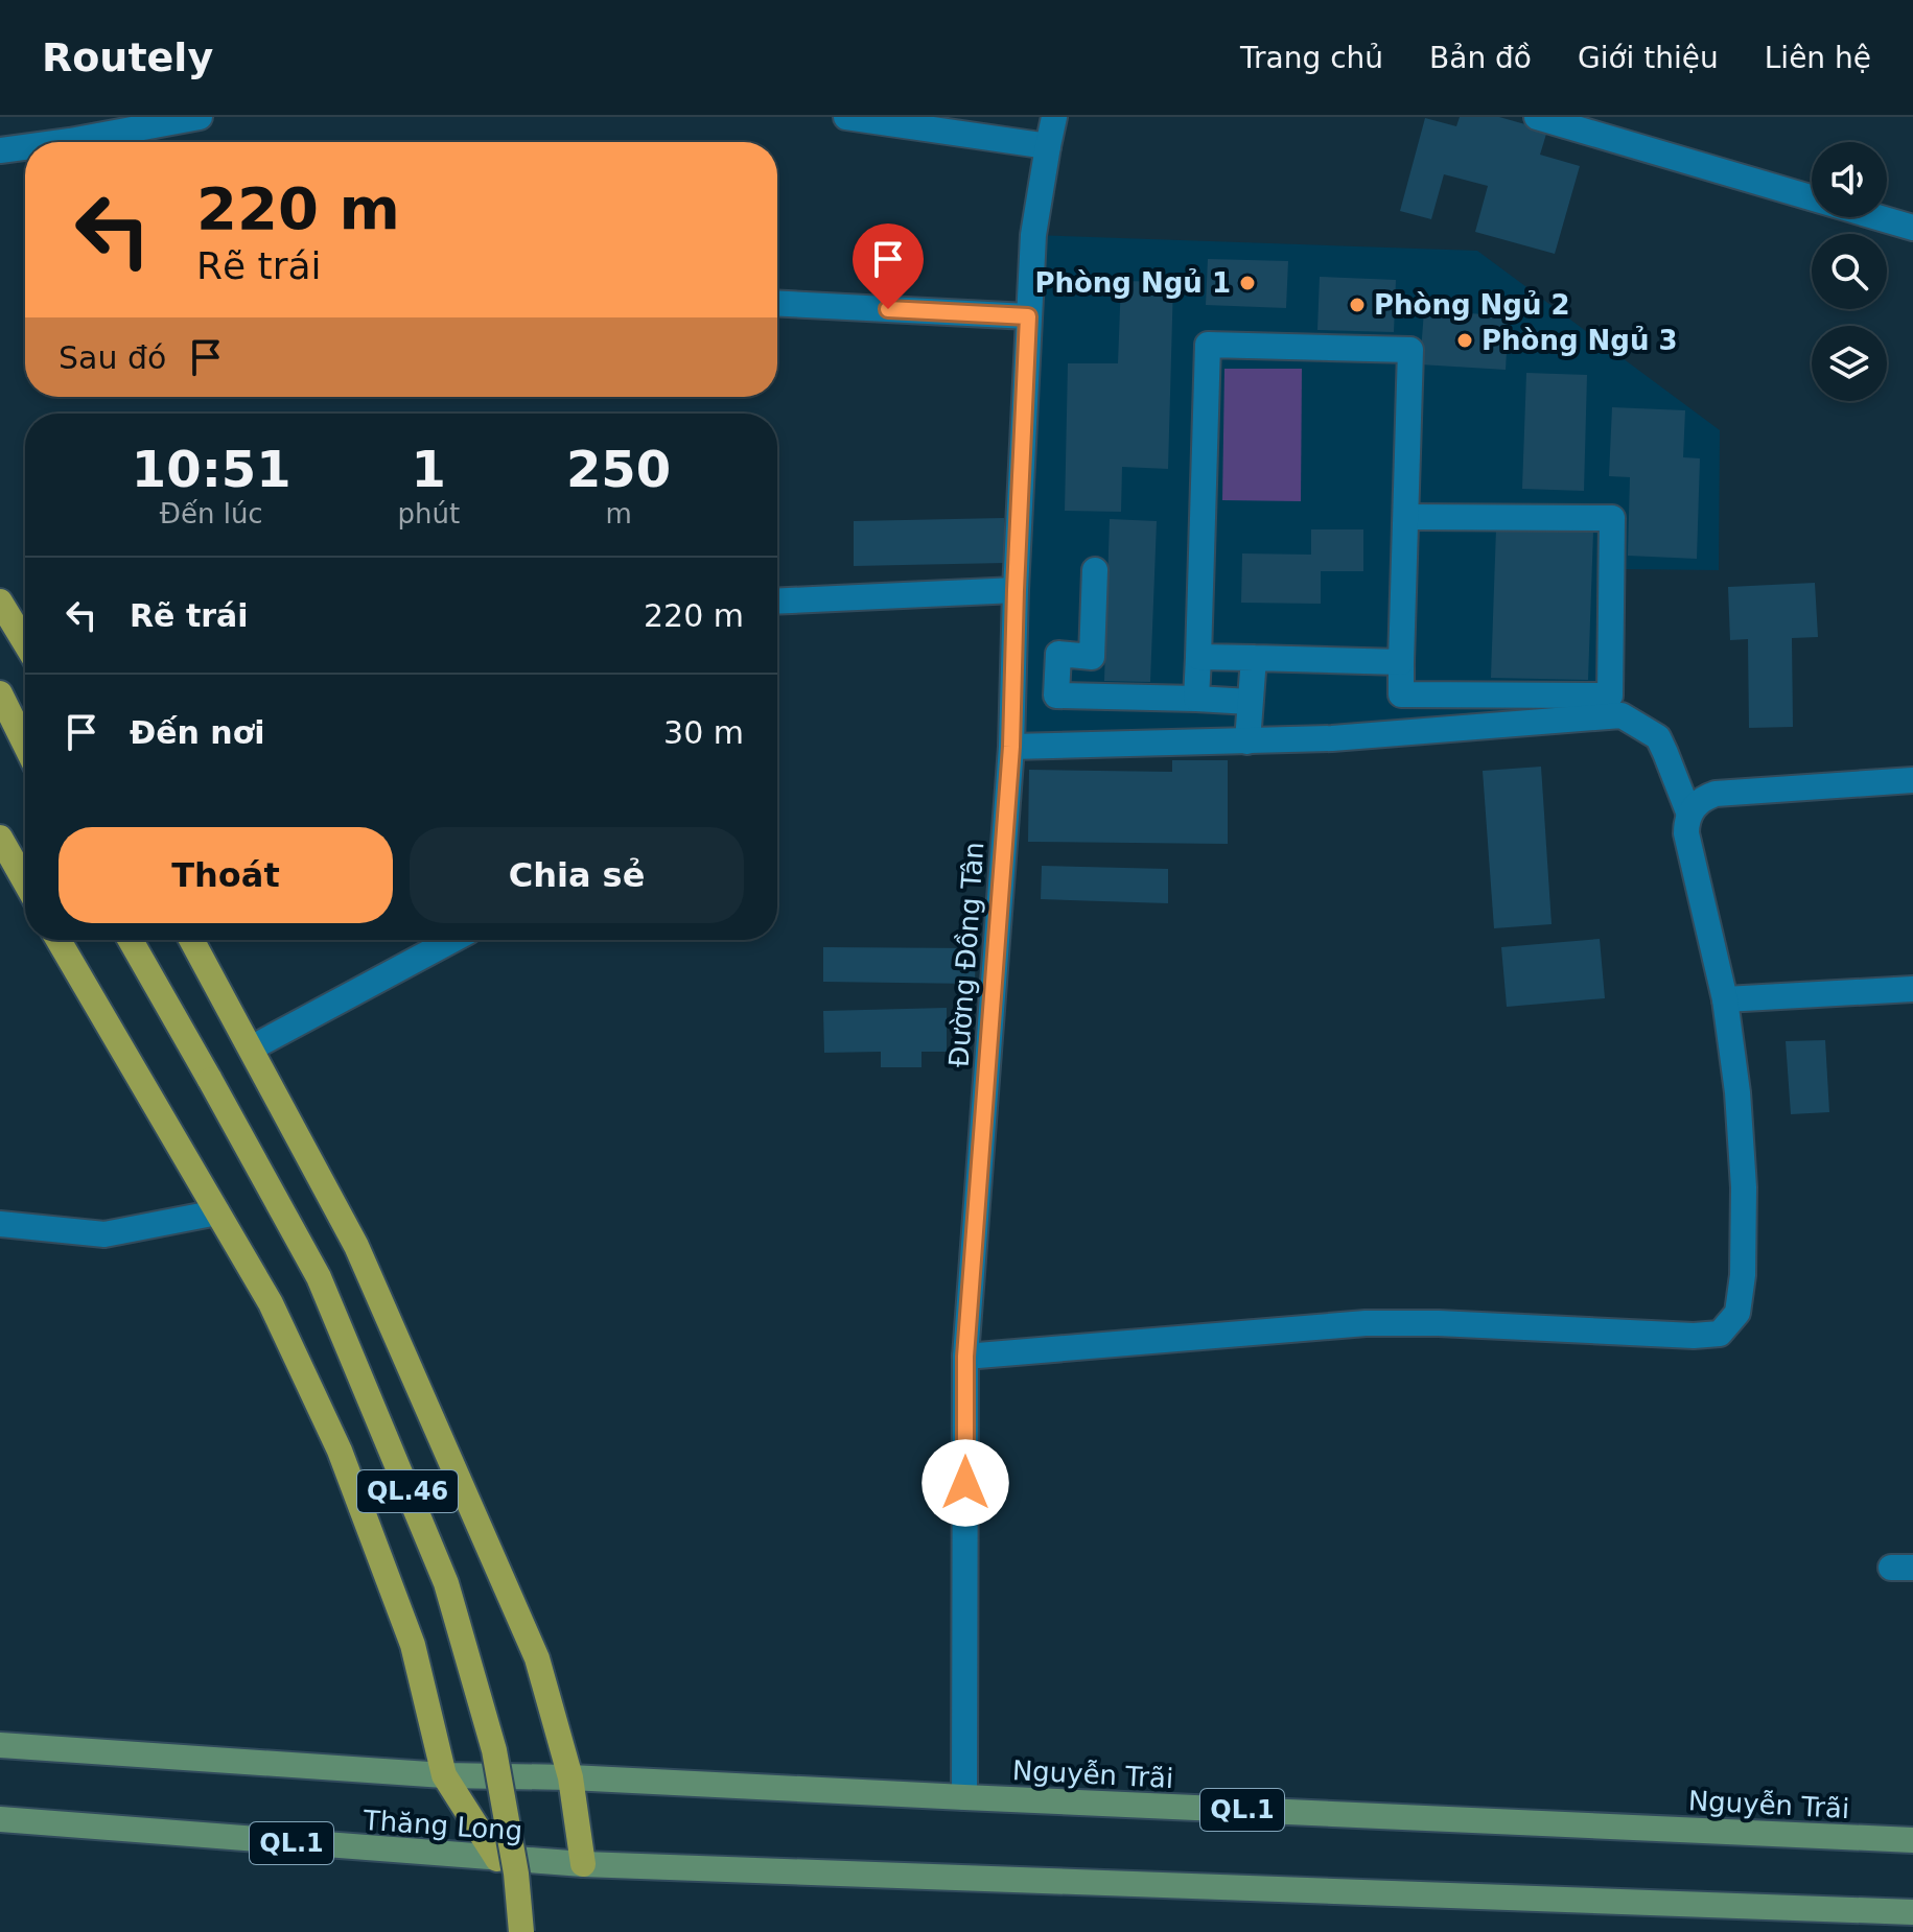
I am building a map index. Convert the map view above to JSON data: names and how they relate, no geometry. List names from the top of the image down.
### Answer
{
  "streets": {
    "highway": ["QL.46"],
    "main road": ["Nguyễn Trãi", "QL.1", "Thăng Long"],
    "street": ["Đường Đồng Tân"]
  },
  "crossings": [
    ["Đường Đồng Tân", "Nguyễn Trãi"],
    ["Nguyễn Trãi", "Thăng Long"],
    ["QL.1", "Thăng Long"]
  ],
  "places": ["Phòng Ngủ 1", "Phòng Ngủ 2", "Phòng Ngủ 3"],
  "page": {
    "header": "Routely",
    "nav": [
      "Trang chủ",
      "Bản đồ",
      "Giới thiệu",
      "Liên hệ"
    ],
    "turn": ["220 m", "Rẽ trái"],
    "then": "Sau đó",
    "eta": [
      "10:51",
      "Đến lúc",
      "1",
      "phút",
      "250",
      "m"
    ],
    "list": [
      {
        "name": "Rẽ trái",
        "value": "220 m"
      },
      {
        "name": "Đến nơi",
        "value": "30 m"
      }
    ],
    "buttons": ["Thoát", "Chia sẻ"]
  }
}
